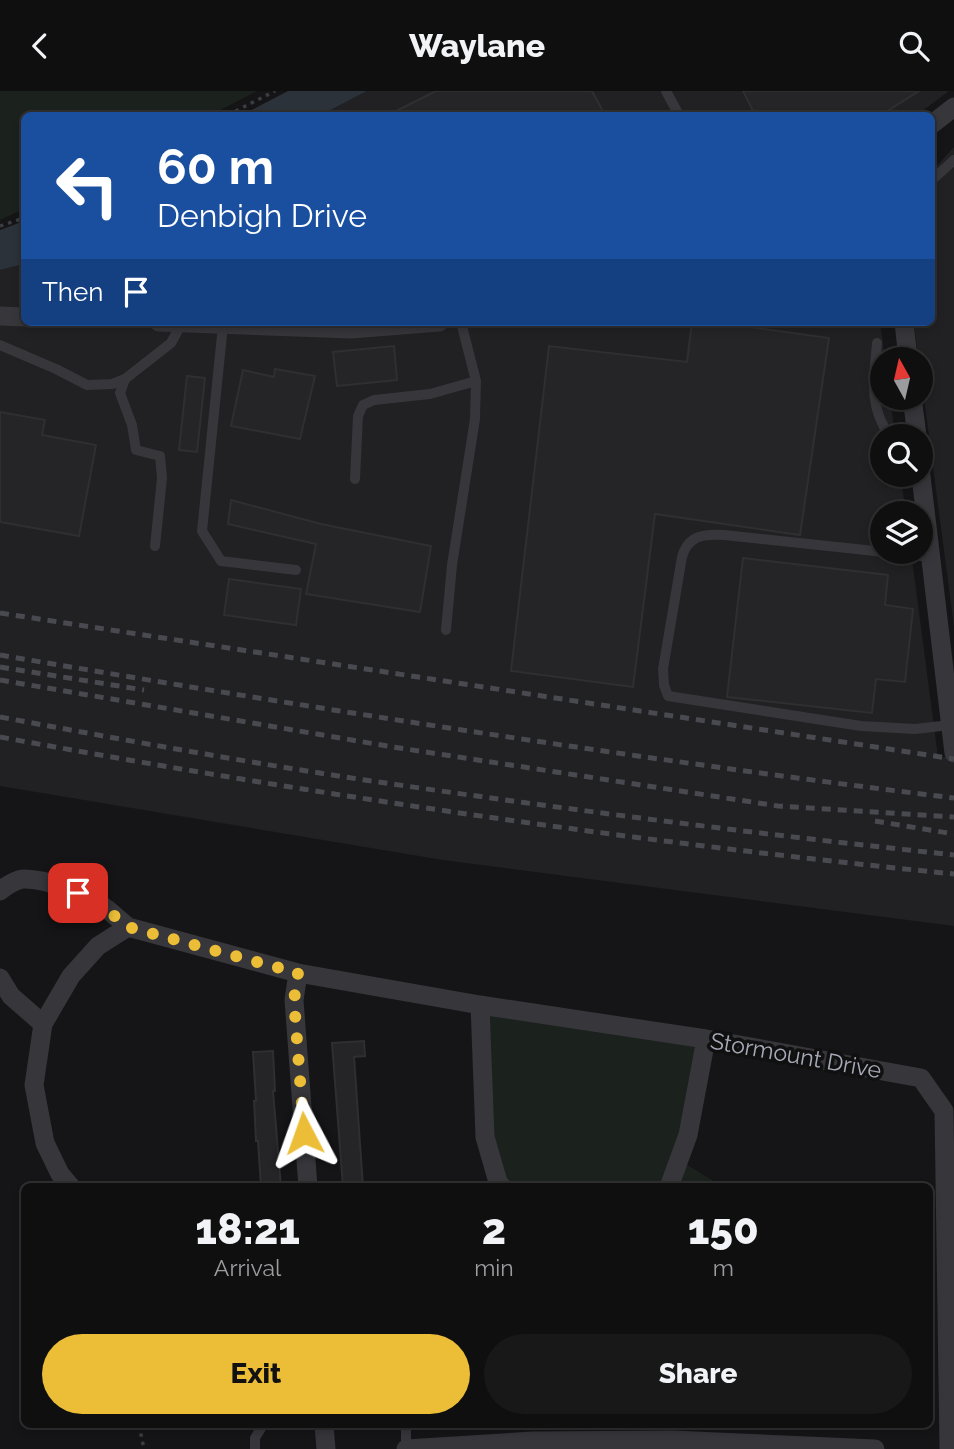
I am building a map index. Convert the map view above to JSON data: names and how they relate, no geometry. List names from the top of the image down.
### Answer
{
  "streets": {
    "street": ["Stormount Drive"]
  },
  "north": "top",
  "page": {
    "header": "Waylane",
    "turn": ["60 m", "Denbigh Drive"],
    "then": "Then",
    "eta": [
      "18:21",
      "Arrival",
      "2",
      "min",
      "150",
      "m"
    ],
    "buttons": ["Exit", "Share"]
  }
}
